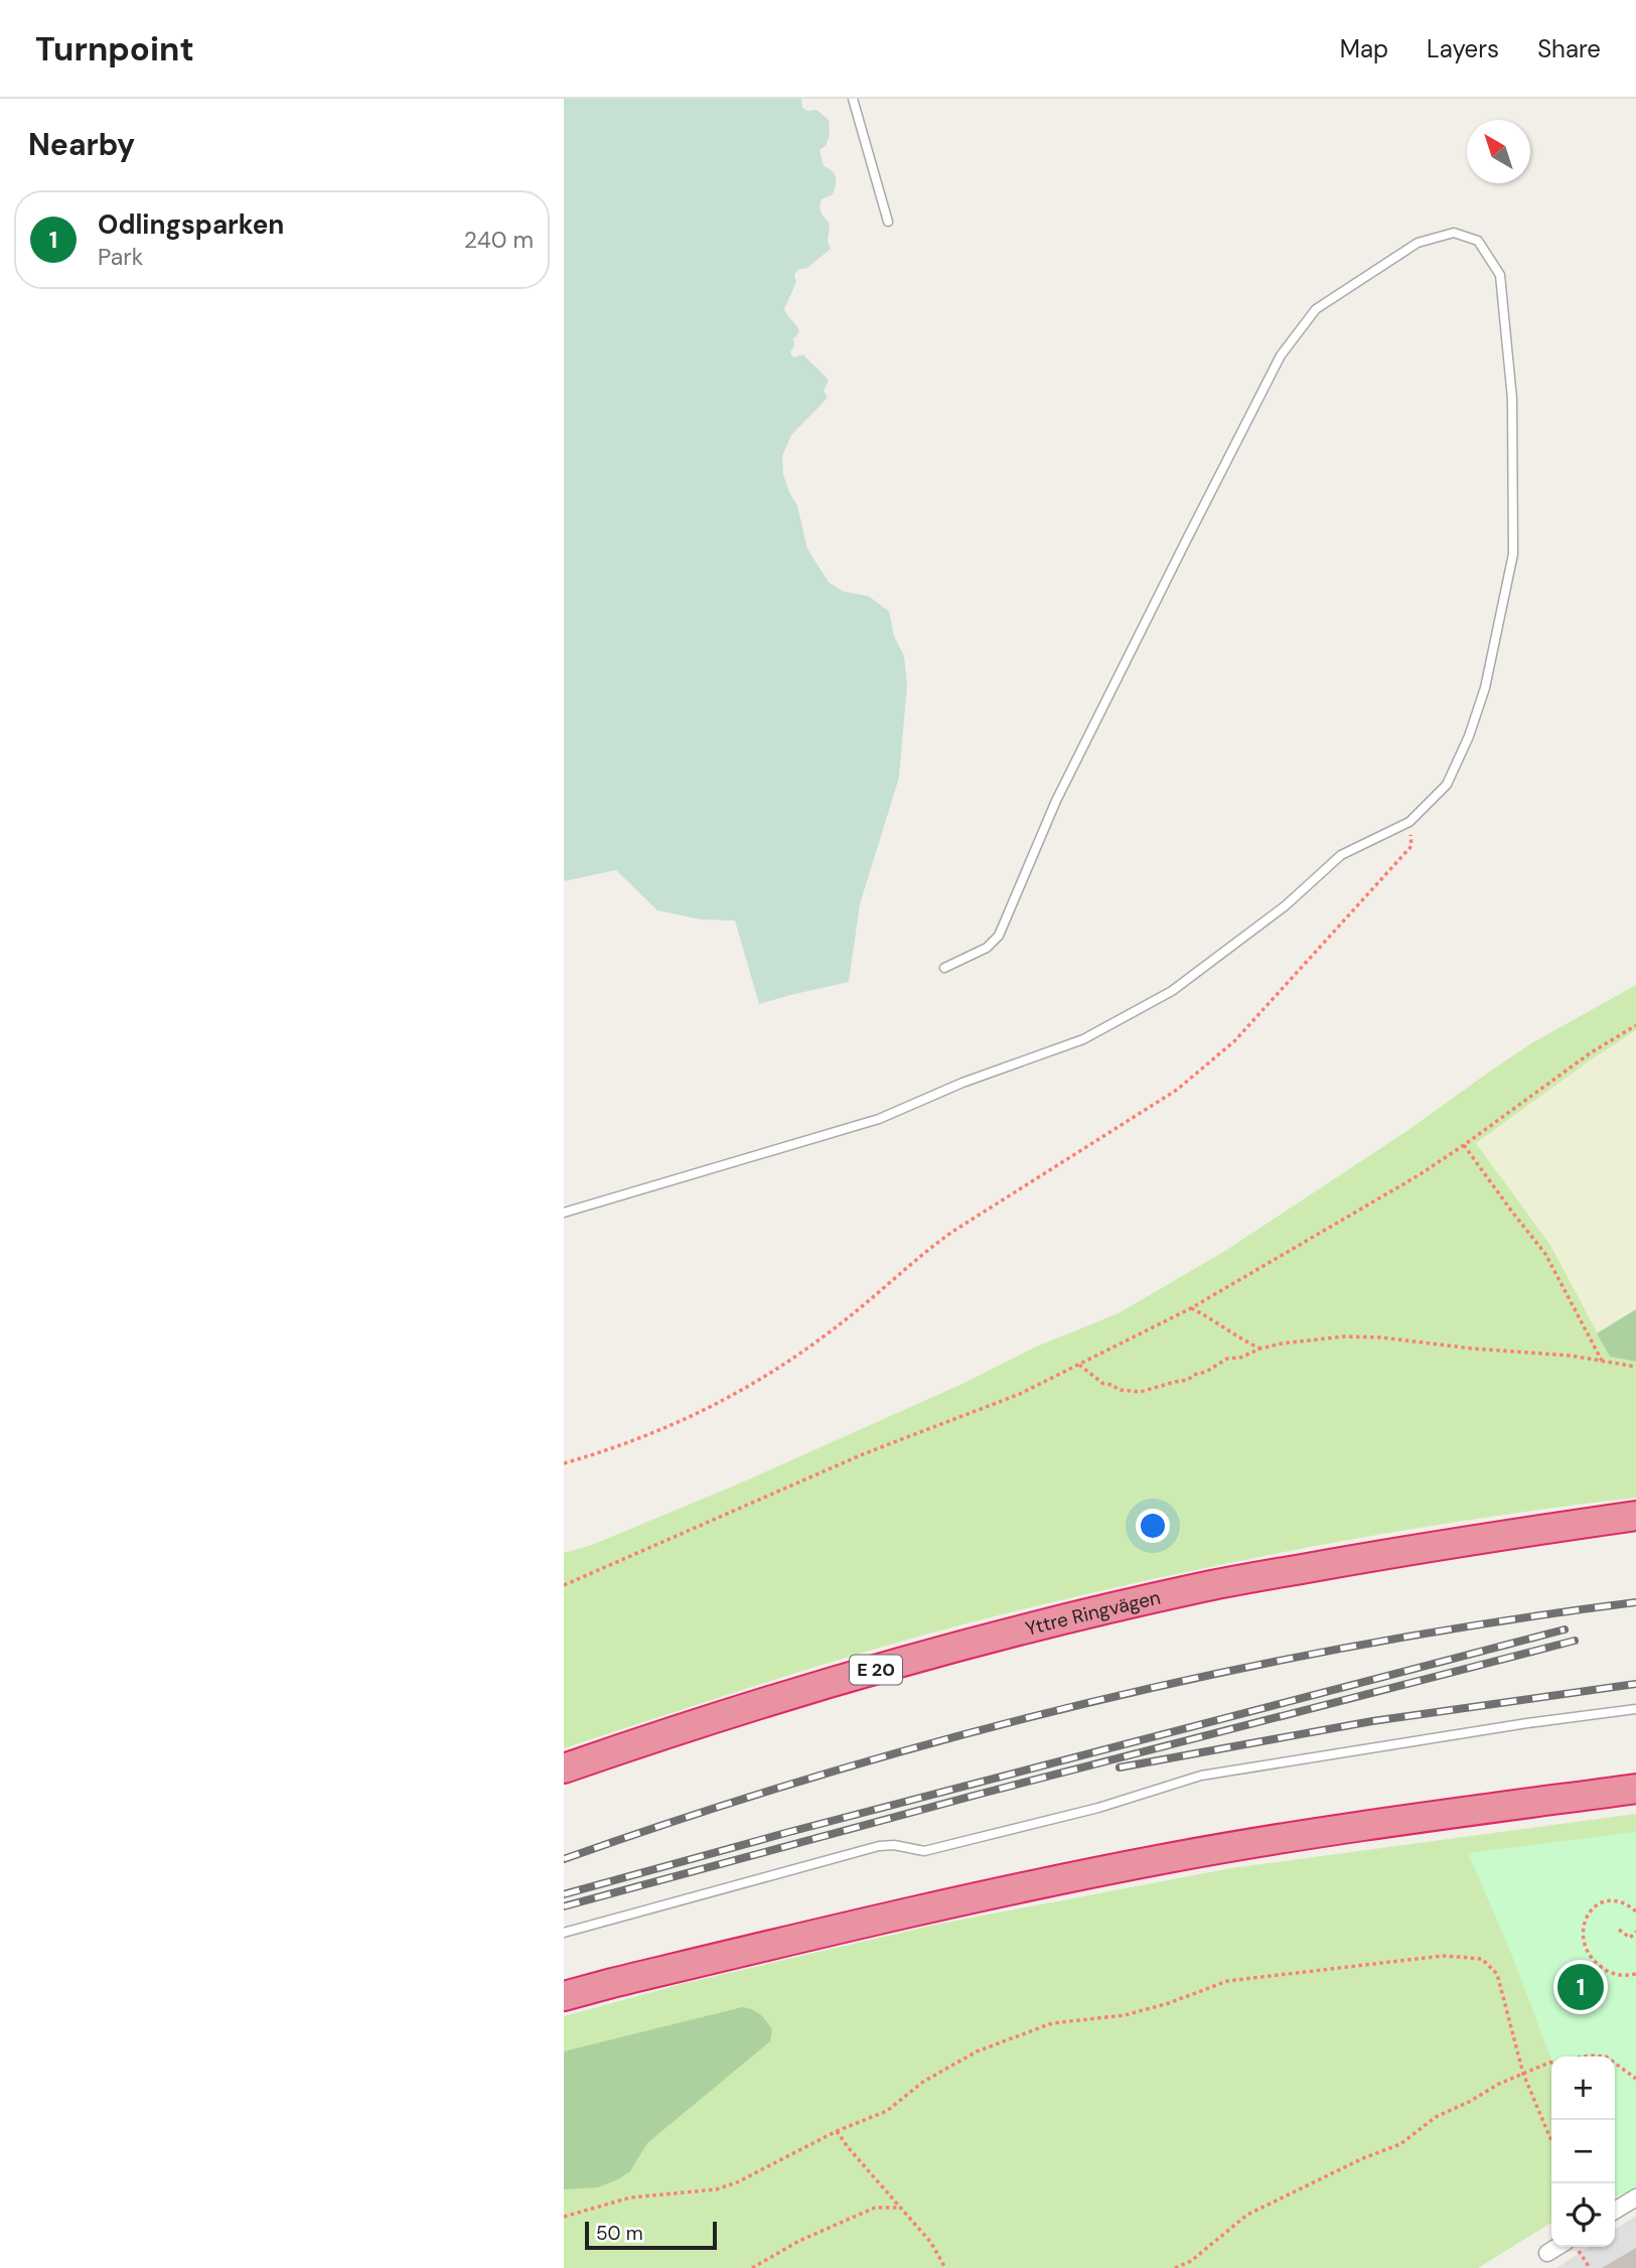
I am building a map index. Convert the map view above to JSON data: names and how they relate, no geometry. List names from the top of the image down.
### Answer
{
  "streets": {
    "highway": ["Yttre Ringvägen", "E 20"]
  },
  "scale_bar": "50 m",
  "north": "top left",
  "page": {
    "header": "Turnpoint",
    "nav": ["Map", "Layers", "Share"],
    "heading": "Nearby",
    "list": [
      {
        "mark": "1",
        "name": "Odlingsparken",
        "note": "Park",
        "value": "240 m"
      }
    ],
    "pins": "1",
    "map_buttons": ["+", "−"],
    "scale": "50 m"
  }
}
